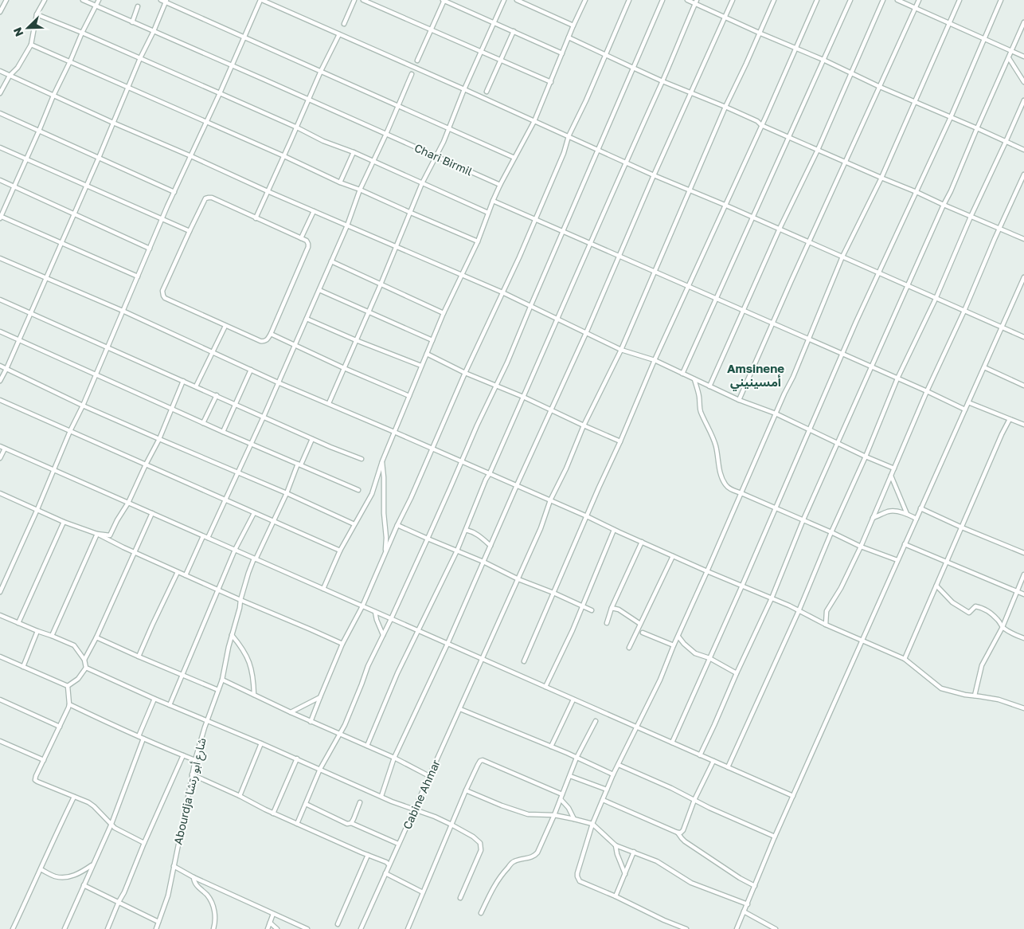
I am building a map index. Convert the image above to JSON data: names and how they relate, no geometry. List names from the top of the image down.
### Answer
{
  "streets": {
    "street": ["Chari Birmil", "Abourdja شارع أبو رتشا", "Cabine Ahmar"]
  },
  "districts": ["Amsinene أمسينيني"],
  "north": "bottom left"
}
